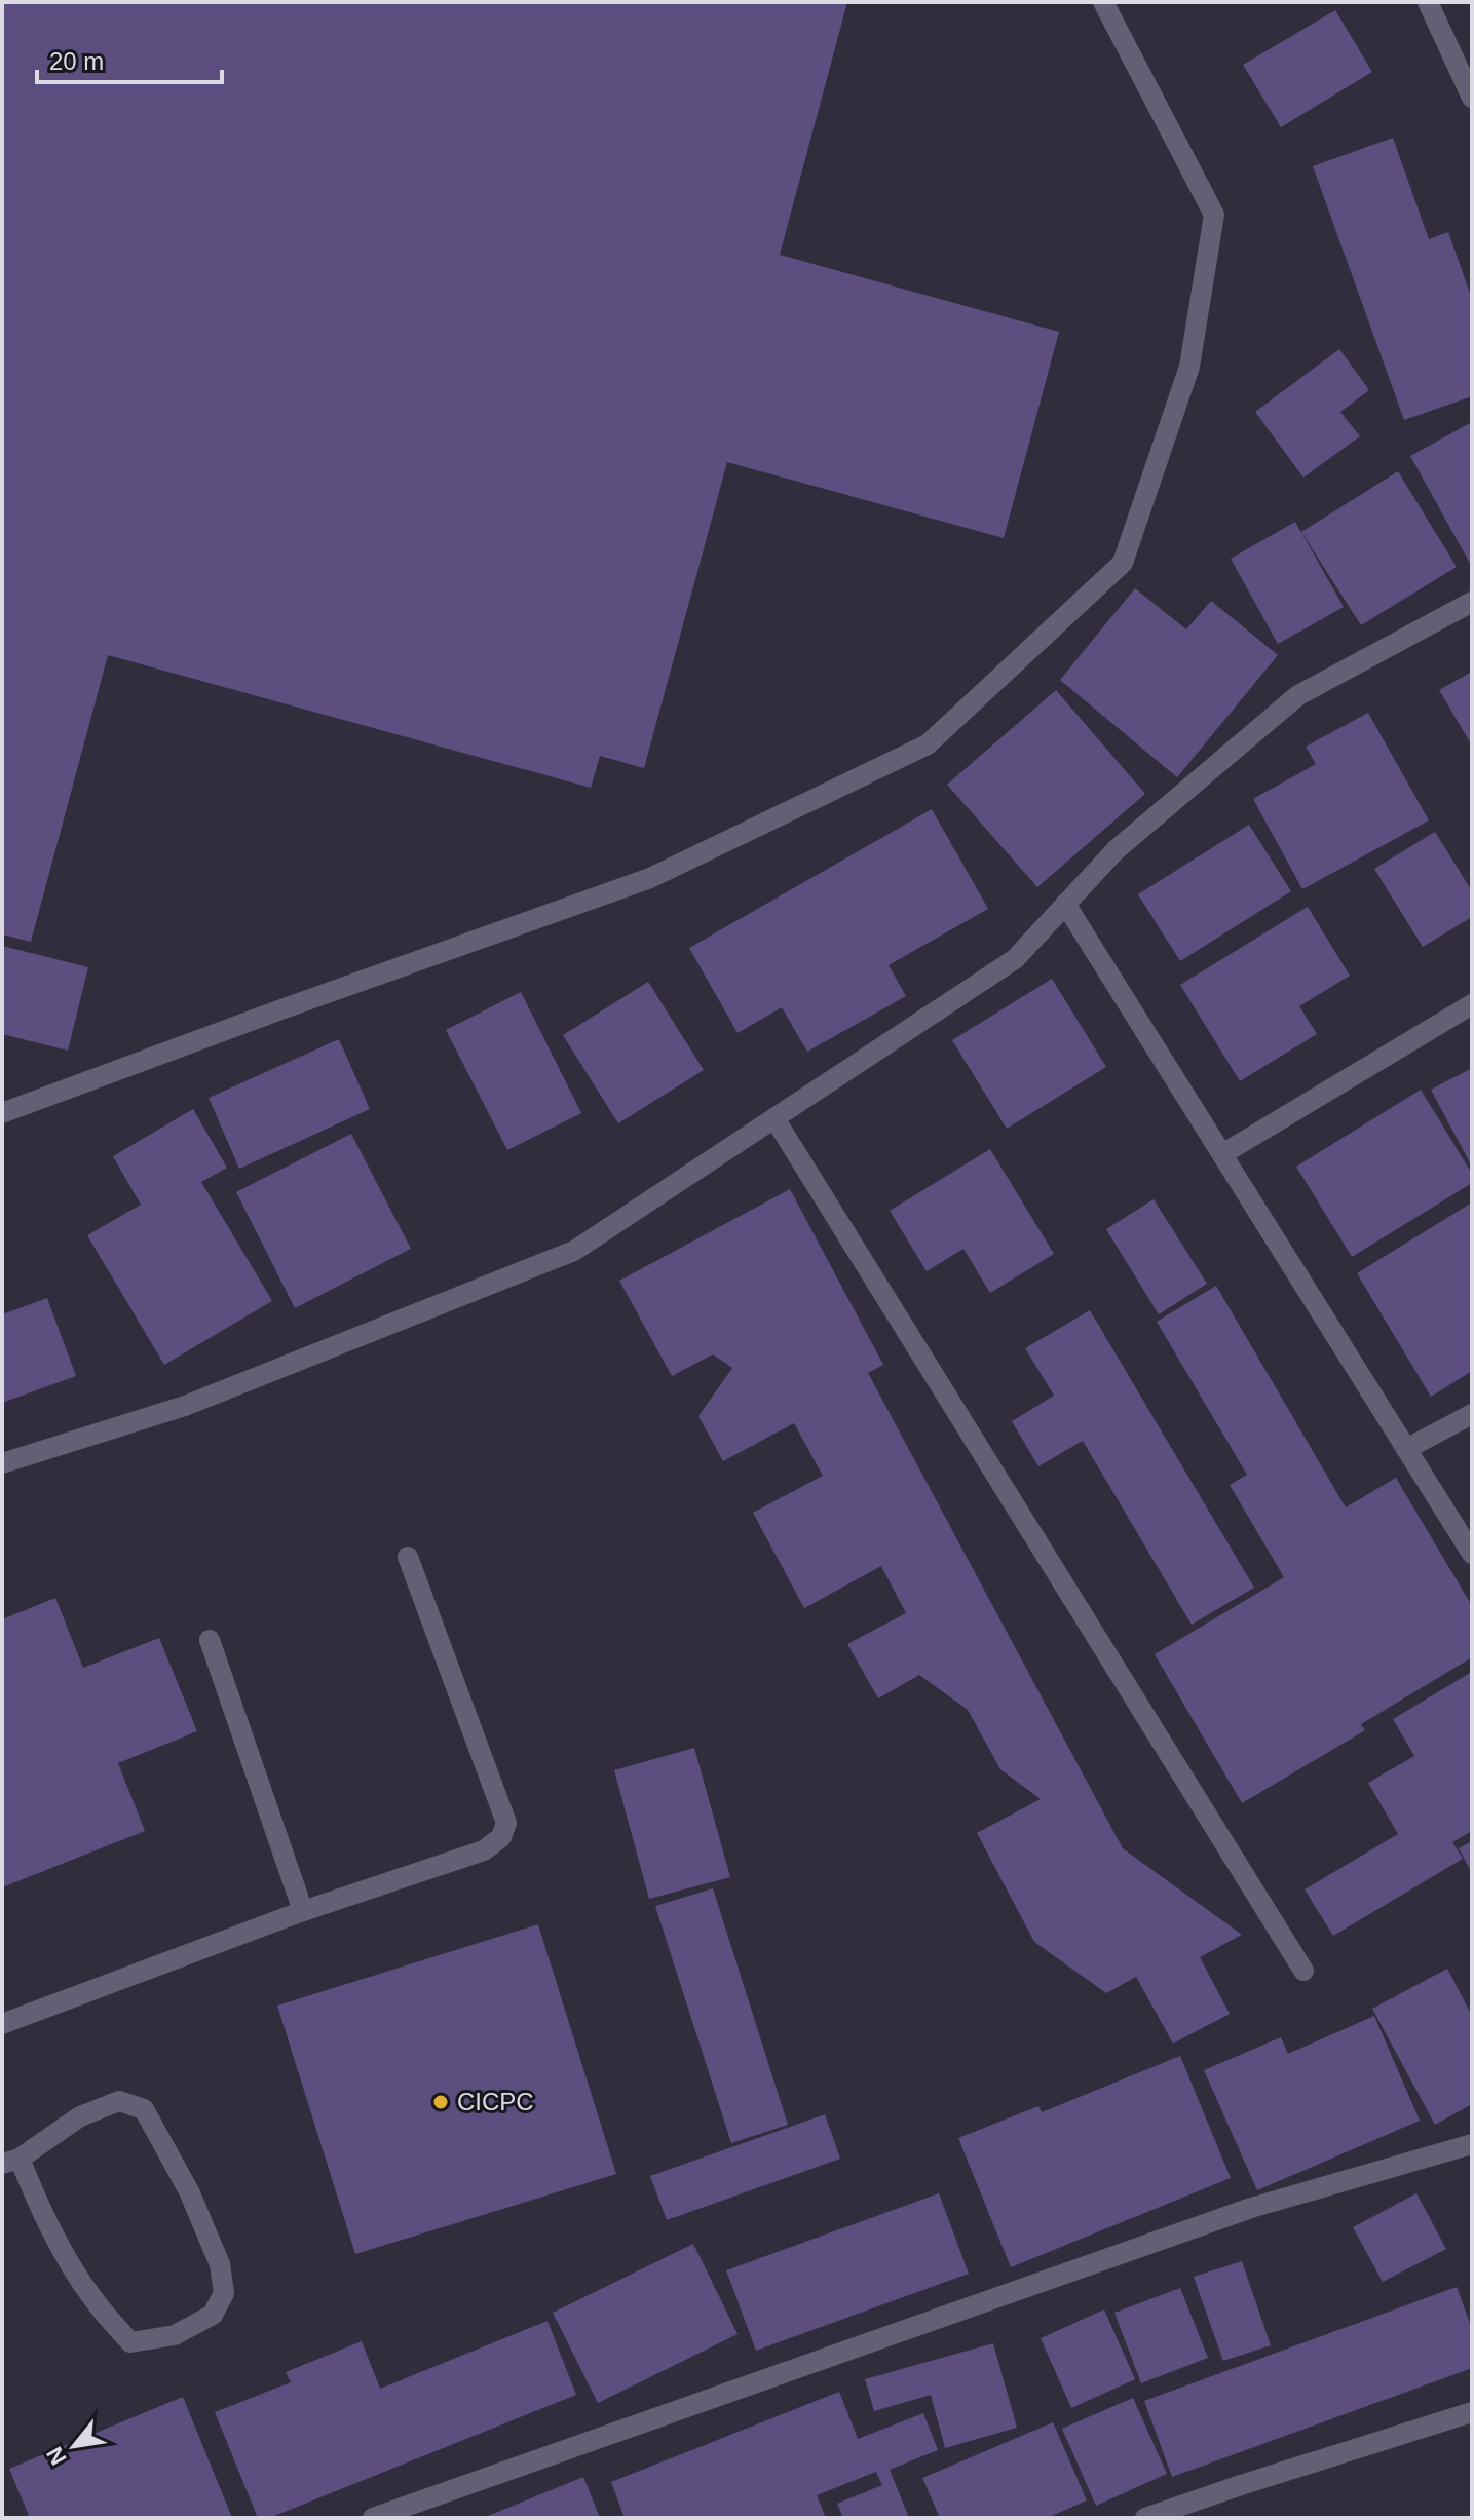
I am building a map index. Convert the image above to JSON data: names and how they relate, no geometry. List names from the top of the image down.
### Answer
{
  "places": ["CICPC"],
  "scale_bar": "20 m",
  "north": "bottom left"
}
